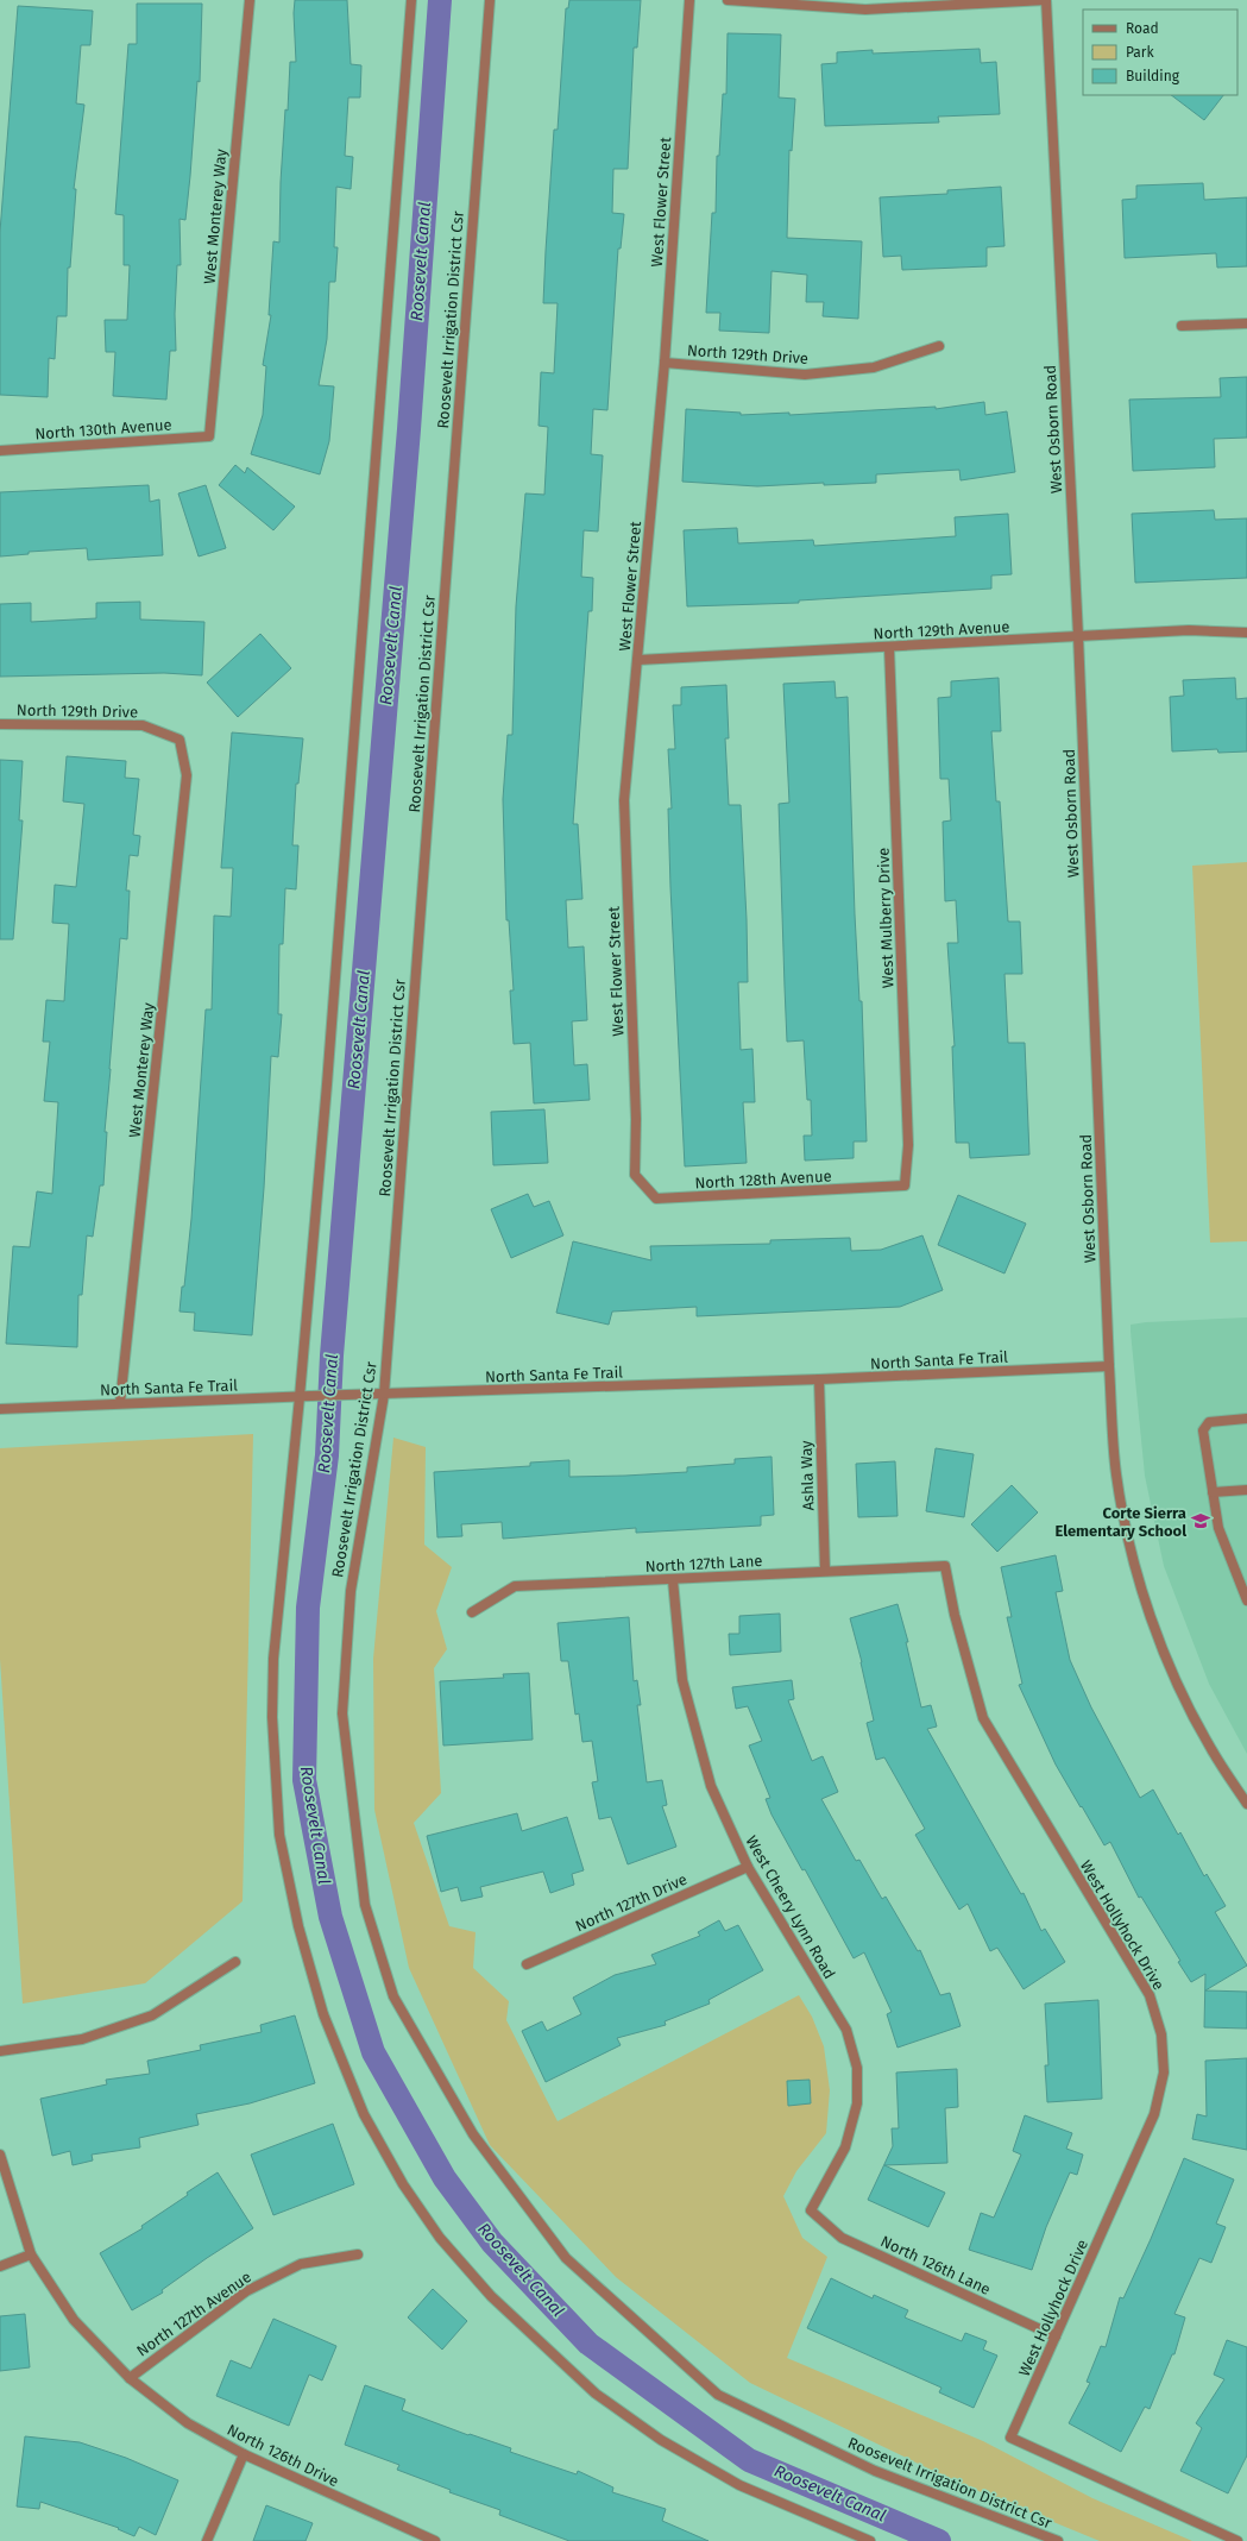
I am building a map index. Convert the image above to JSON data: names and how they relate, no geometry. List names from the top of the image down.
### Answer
{
  "streets": {
    "street": [
      "West Flower Street",
      "West Monterey Way",
      "Roosevelt Irrigation District Csr",
      "North 129th Drive",
      "North 130th Avenue",
      "West Osborn Road",
      "North 129th Avenue",
      "West Mulberry Drive",
      "North 128th Avenue",
      "North Santa Fe Trail",
      "Ashla Way",
      "North 127th Lane",
      "North 127th Drive",
      "West Cheery Lynn Road",
      "West Hollyhock Drive",
      "North 126th Lane",
      "North 127th Avenue",
      "North 126th Drive"
    ]
  },
  "crossings": [
    ["West Flower Street", "North 129th Drive"],
    ["West Flower Street", "North 129th Avenue"],
    ["West Flower Street", "North 128th Avenue"],
    ["West Monterey Way", "North 129th Drive"],
    ["West Monterey Way", "North 130th Avenue"],
    ["West Monterey Way", "North Santa Fe Trail"],
    ["Roosevelt Irrigation District Csr", "North Santa Fe Trail"],
    ["West Osborn Road", "North 129th Avenue"],
    ["West Osborn Road", "North Santa Fe Trail"],
    ["North 129th Avenue", "West Mulberry Drive"],
    ["West Mulberry Drive", "North 128th Avenue"],
    ["North Santa Fe Trail", "Ashla Way"],
    ["Ashla Way", "North 127th Lane"],
    ["North 127th Lane", "West Cheery Lynn Road"],
    ["North 127th Lane", "West Hollyhock Drive"],
    ["North 127th Drive", "West Cheery Lynn Road"],
    ["West Cheery Lynn Road", "North 126th Lane"],
    ["West Hollyhock Drive", "North 126th Lane"],
    ["North 127th Avenue", "North 126th Drive"]
  ],
  "water": ["Roosevelt Canal"],
  "places": {
    "school or university": ["Corte Sierra Elementary School"]
  },
  "legend": ["Road", "Park", "Building"]
}
